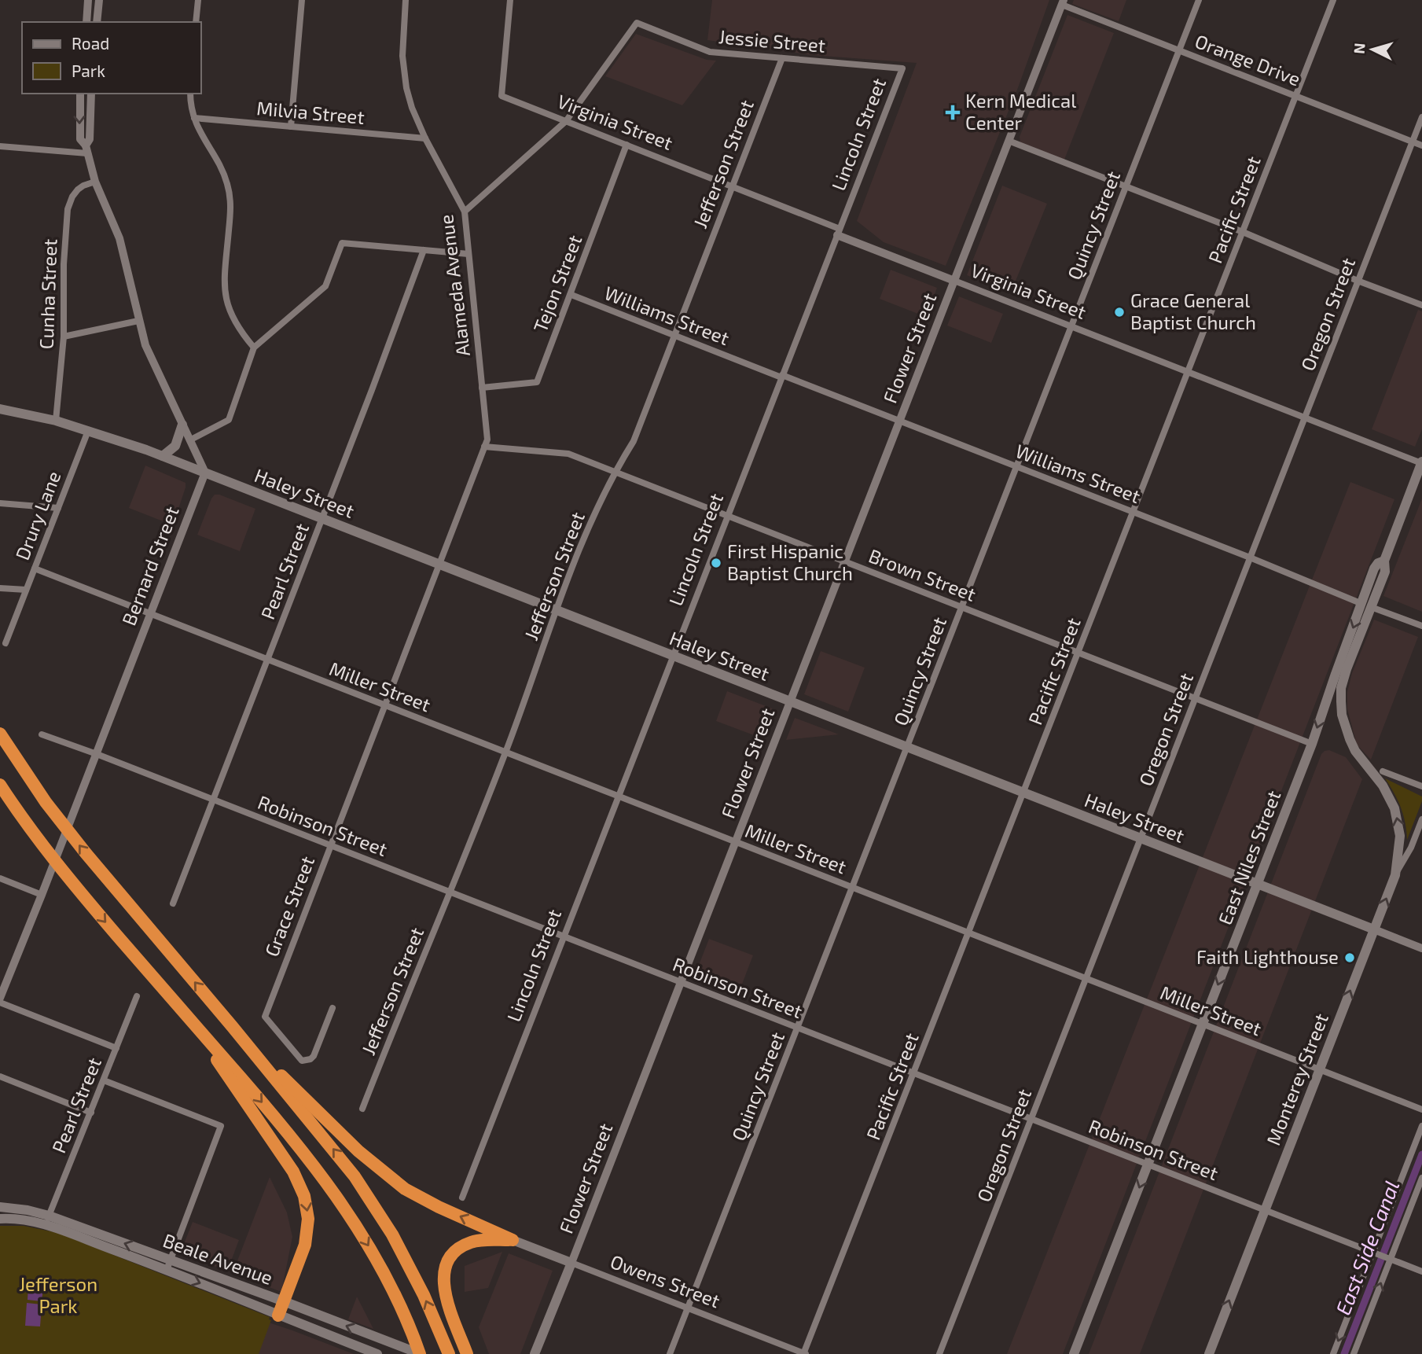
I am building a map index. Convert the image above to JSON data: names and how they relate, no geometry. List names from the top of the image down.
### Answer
{
  "streets": {
    "main road": [
      "Flower Street",
      "Haley Street",
      "East Niles Street",
      "Monterey Street",
      "Beale Avenue",
      "Owens Street"
    ],
    "street": [
      "Jessie Street",
      "Orange Drive",
      "Milvia Street",
      "Virginia Street",
      "Lincoln Street",
      "Jefferson Street",
      "Pacific Street",
      "Quincy Street",
      "Tejon Street",
      "Alameda Avenue",
      "Cunha Street",
      "Oregon Street",
      "Williams Street",
      "Drury Lane",
      "Bernard Street",
      "Pearl Street",
      "Brown Street",
      "Miller Street",
      "Robinson Street",
      "Grace Street"
    ]
  },
  "crossings": [
    ["Jessie Street", "Virginia Street"],
    ["Jessie Street", "Lincoln Street"],
    ["Jessie Street", "Jefferson Street"],
    ["Jessie Street", "Alameda Avenue"],
    ["Orange Drive", "Pacific Street"],
    ["Orange Drive", "Quincy Street"],
    ["Orange Drive", "Oregon Street"],
    ["Orange Drive", "Flower Street"],
    ["Milvia Street", "Alameda Avenue"],
    ["Virginia Street", "Lincoln Street"],
    ["Virginia Street", "Jefferson Street"],
    ["Virginia Street", "Pacific Street"],
    ["Virginia Street", "Quincy Street"],
    ["Virginia Street", "Tejon Street"],
    ["Virginia Street", "Oregon Street"],
    ["Virginia Street", "Flower Street"],
    ["Virginia Street", "East Niles Street"],
    ["Lincoln Street", "Williams Street"],
    ["Lincoln Street", "Haley Street"],
    ["Lincoln Street", "Brown Street"],
    ["Lincoln Street", "Miller Street"],
    ["Lincoln Street", "Robinson Street"],
    ["Jefferson Street", "Williams Street"],
    ["Jefferson Street", "Haley Street"],
    ["Jefferson Street", "Brown Street"],
    ["Jefferson Street", "Miller Street"],
    ["Jefferson Street", "Robinson Street"],
    ["Pacific Street", "Williams Street"],
    ["Pacific Street", "Haley Street"],
    ["Pacific Street", "Brown Street"],
    ["Pacific Street", "Miller Street"],
    ["Pacific Street", "Robinson Street"],
    ["Pacific Street", "Owens Street"],
    ["Quincy Street", "Williams Street"],
    ["Quincy Street", "Haley Street"],
    ["Quincy Street", "Brown Street"],
    ["Quincy Street", "Miller Street"],
    ["Quincy Street", "Robinson Street"],
    ["Quincy Street", "Owens Street"],
    ["Tejon Street", "Alameda Avenue"],
    ["Tejon Street", "Williams Street"],
    ["Alameda Avenue", "Brown Street"],
    ["Alameda Avenue", "Grace Street"],
    ["Cunha Street", "Haley Street"],
    ["Oregon Street", "Williams Street"],
    ["Oregon Street", "Haley Street"],
    ["Oregon Street", "Brown Street"],
    ["Oregon Street", "Miller Street"],
    ["Oregon Street", "Robinson Street"],
    ["Williams Street", "Flower Street"],
    ["Williams Street", "East Niles Street"],
    ["Flower Street", "Haley Street"],
    ["Flower Street", "Brown Street"],
    ["Flower Street", "Miller Street"],
    ["Flower Street", "Robinson Street"],
    ["Flower Street", "Owens Street"],
    ["Haley Street", "Drury Lane"],
    ["Haley Street", "Bernard Street"],
    ["Haley Street", "Pearl Street"],
    ["Haley Street", "East Niles Street"],
    ["Haley Street", "Grace Street"],
    ["Haley Street", "Monterey Street"],
    ["Drury Lane", "Miller Street"],
    ["Bernard Street", "Miller Street"],
    ["Bernard Street", "Robinson Street"],
    ["Pearl Street", "Miller Street"],
    ["Pearl Street", "Robinson Street"],
    ["Pearl Street", "Beale Avenue"],
    ["Brown Street", "East Niles Street"],
    ["Brown Street", "Grace Street"],
    ["Miller Street", "East Niles Street"],
    ["Miller Street", "Grace Street"],
    ["Miller Street", "Monterey Street"],
    ["Robinson Street", "East Niles Street"],
    ["Robinson Street", "Grace Street"],
    ["Robinson Street", "Monterey Street"],
    ["East Niles Street", "Monterey Street"]
  ],
  "one_way": ["Monterey Street"],
  "water": ["East Side Canal"],
  "parks": ["Jefferson Park"],
  "places": {
    "health": ["Kern Medical Center"],
    "other": ["Grace General Baptist Church", "First Hispanic Baptist Church", "Faith Lighthouse"]
  },
  "legend": ["Road", "Park"],
  "north": "left"
}
